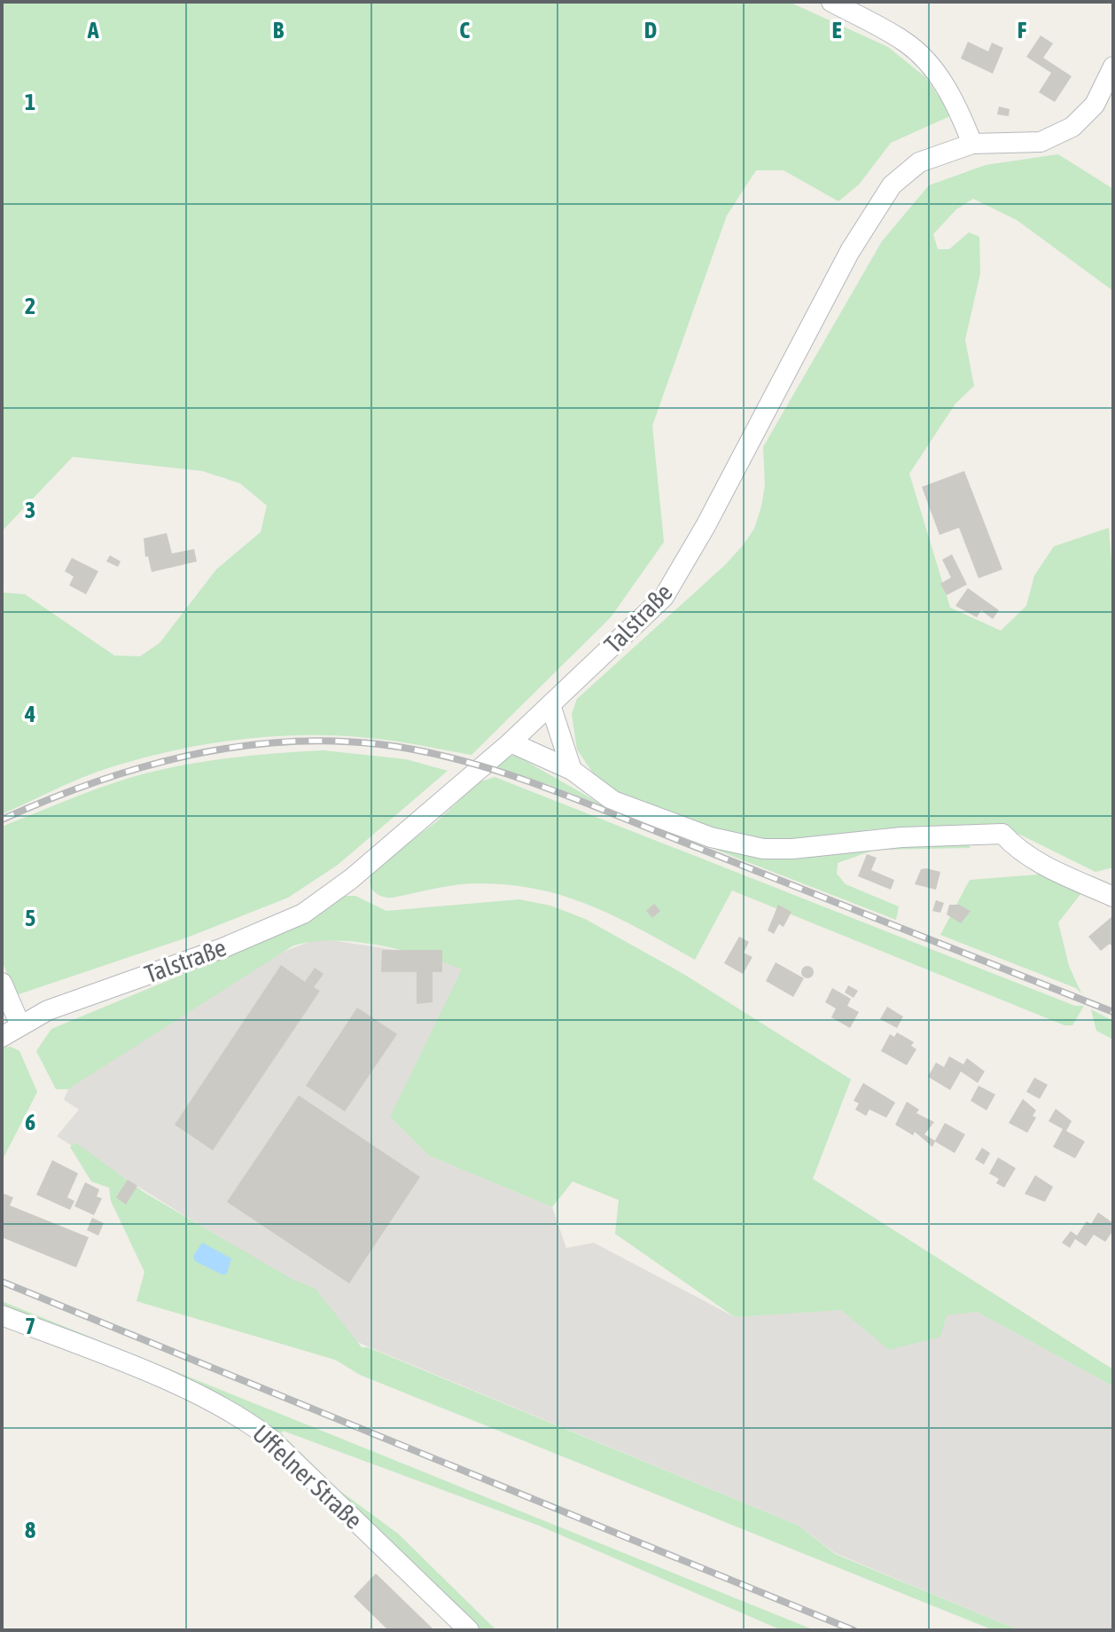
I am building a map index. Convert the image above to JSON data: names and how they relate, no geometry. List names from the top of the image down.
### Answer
{
  "streets": {
    "street": ["Talstraße", "Uffelner Straße"]
  },
  "grid": {
    "columns": [
      "A",
      "B",
      "C",
      "D",
      "E",
      "F"
    ],
    "rows": [
      "1",
      "2",
      "3",
      "4",
      "5",
      "6",
      "7",
      "8"
    ]
  }
}
